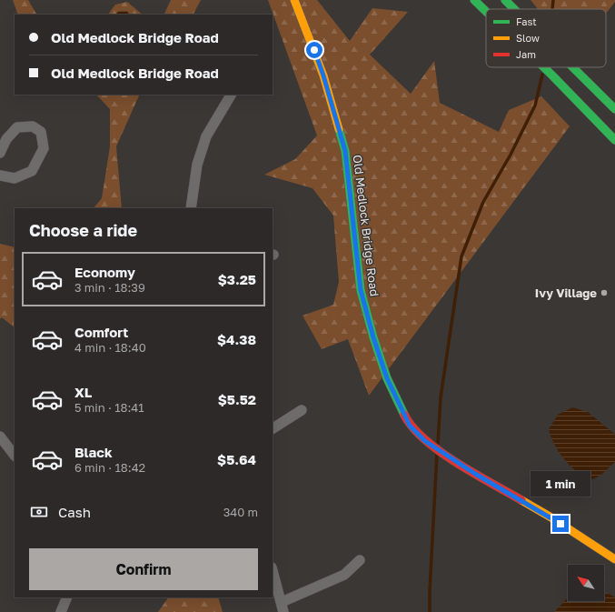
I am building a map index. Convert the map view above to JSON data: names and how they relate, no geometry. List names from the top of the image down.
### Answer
{
  "streets": {
    "main road": ["Old Medlock Bridge Road"]
  },
  "places": ["Ivy Village"],
  "legend": ["Fast", "Slow", "Jam"],
  "north": "top left",
  "page": {
    "banner": ["Old Medlock Bridge Road", "Old Medlock Bridge Road"],
    "heading": "Choose a ride",
    "list": [
      {
        "name": "Economy",
        "note": "3 min · 18:39",
        "value": "$3.25"
      },
      {
        "name": "Comfort",
        "note": "4 min · 18:40",
        "value": "$4.38"
      },
      {
        "name": "XL",
        "note": "5 min · 18:41",
        "value": "$5.52"
      },
      {
        "name": "Black",
        "note": "6 min · 18:42",
        "value": "$5.64"
      }
    ],
    "bubble": "1 min",
    "pay": ["Cash", "340 m"],
    "buttons": "Confirm"
  }
}
